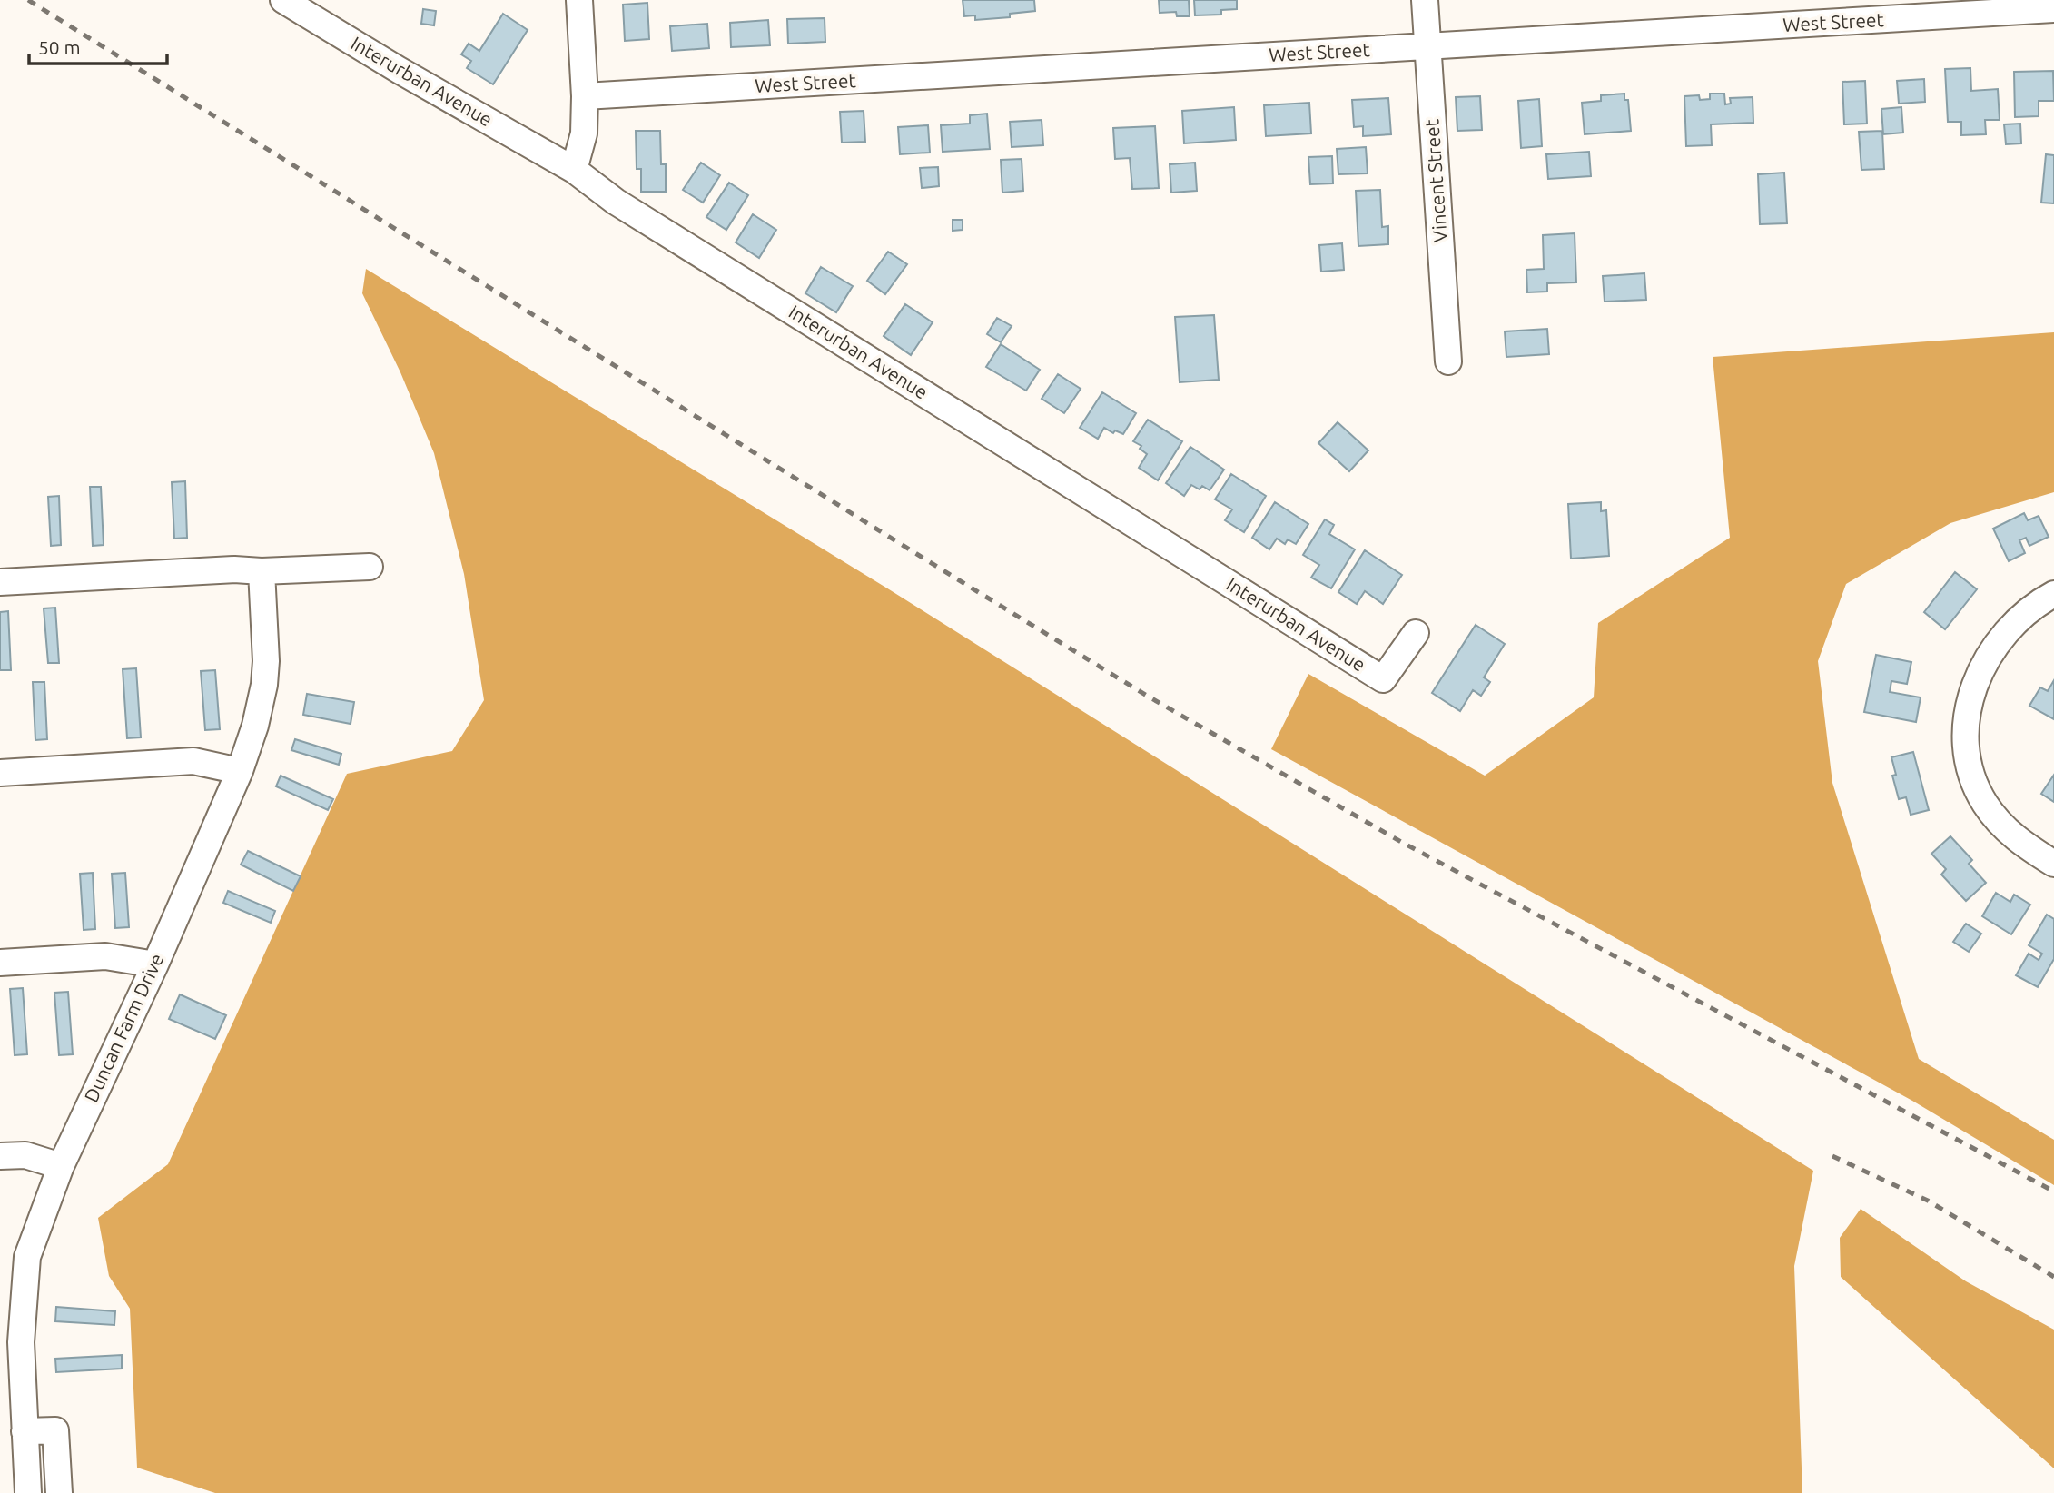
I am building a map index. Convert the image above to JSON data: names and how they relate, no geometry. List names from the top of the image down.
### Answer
{
  "streets": {
    "street": [
      "West Street",
      "Interurban Avenue",
      "Vincent Street",
      "Duncan Farm Drive"
    ]
  },
  "crossings": [
    ["West Street", "Vincent Street"]
  ],
  "scale_bar": "50 m"
}
